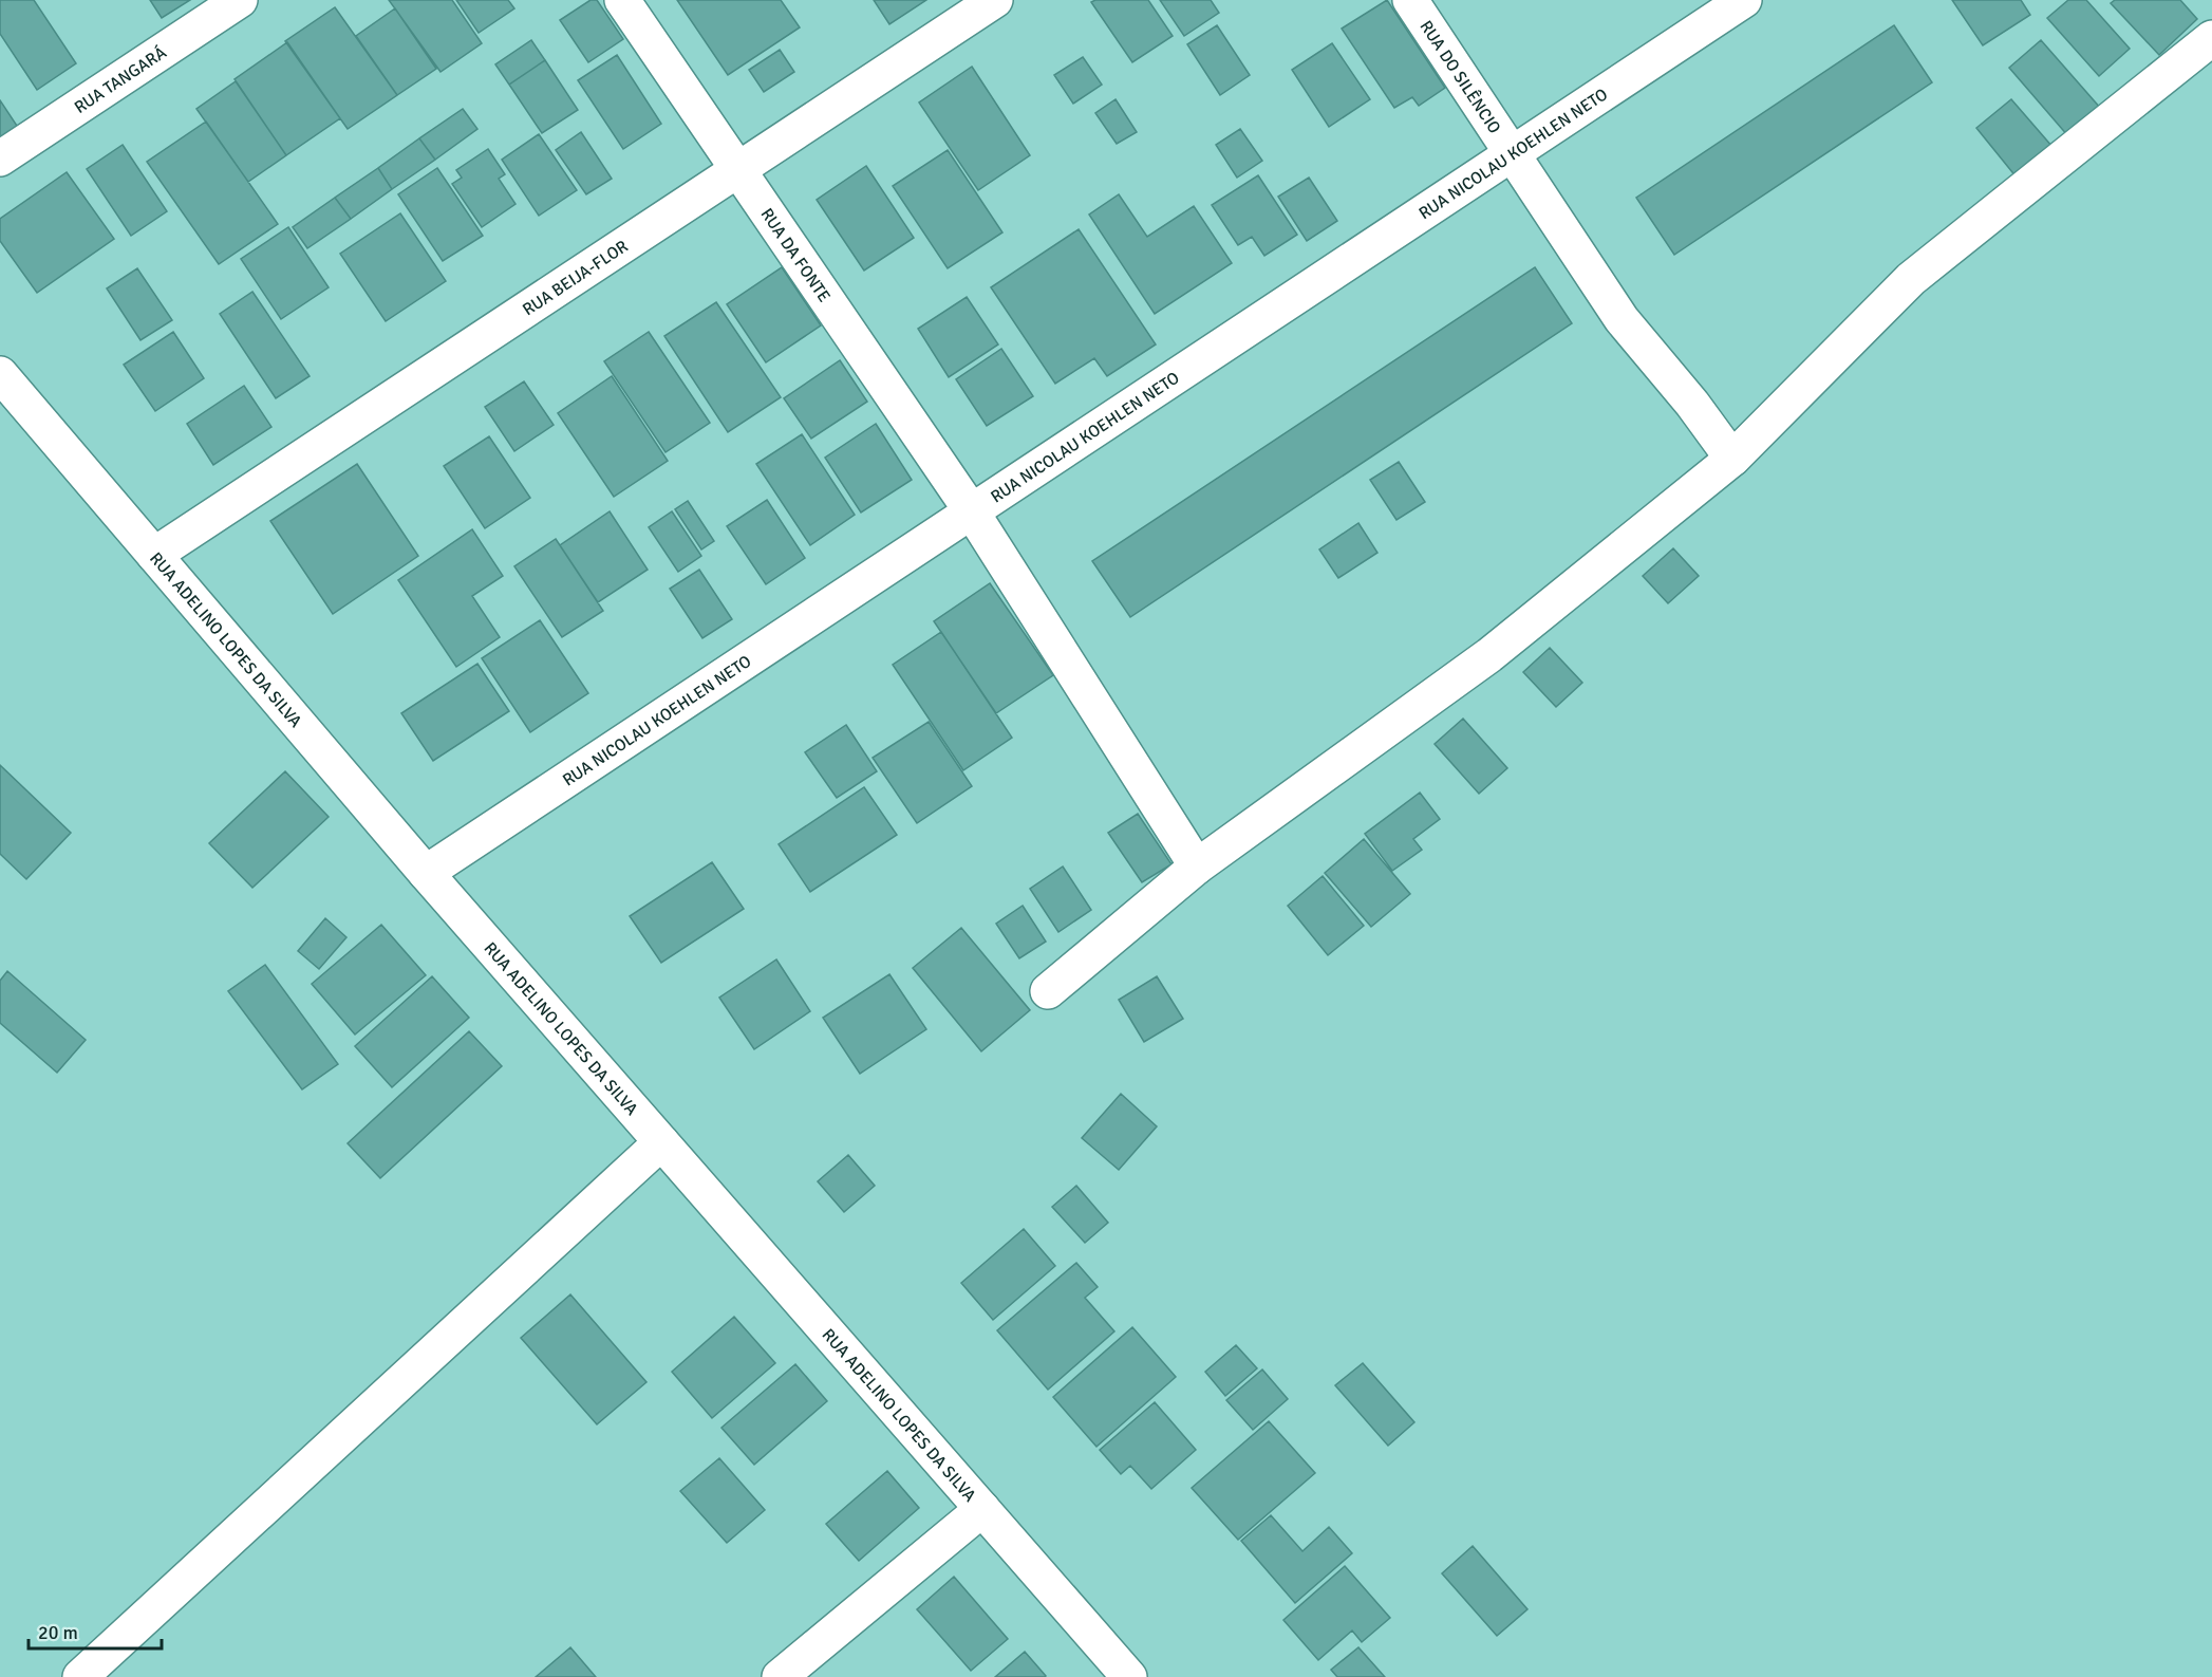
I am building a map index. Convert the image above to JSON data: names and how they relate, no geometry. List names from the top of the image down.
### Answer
{
  "streets": {
    "street": [
      "RUA DO SILÊNCIO",
      "RUA TANGARÁ",
      "RUA NICOLAU KOEHLEN NETO",
      "RUA DA FONTE",
      "RUA BEIJA-FLOR",
      "RUA ADELINO LOPES DA SILVA"
    ]
  },
  "crossings": [
    ["RUA DO SILÊNCIO", "RUA NICOLAU KOEHLEN NETO"],
    ["RUA NICOLAU KOEHLEN NETO", "RUA DA FONTE"],
    ["RUA NICOLAU KOEHLEN NETO", "RUA ADELINO LOPES DA SILVA"],
    ["RUA DA FONTE", "RUA BEIJA-FLOR"],
    ["RUA BEIJA-FLOR", "RUA ADELINO LOPES DA SILVA"]
  ],
  "scale_bar": "20 m"
}
